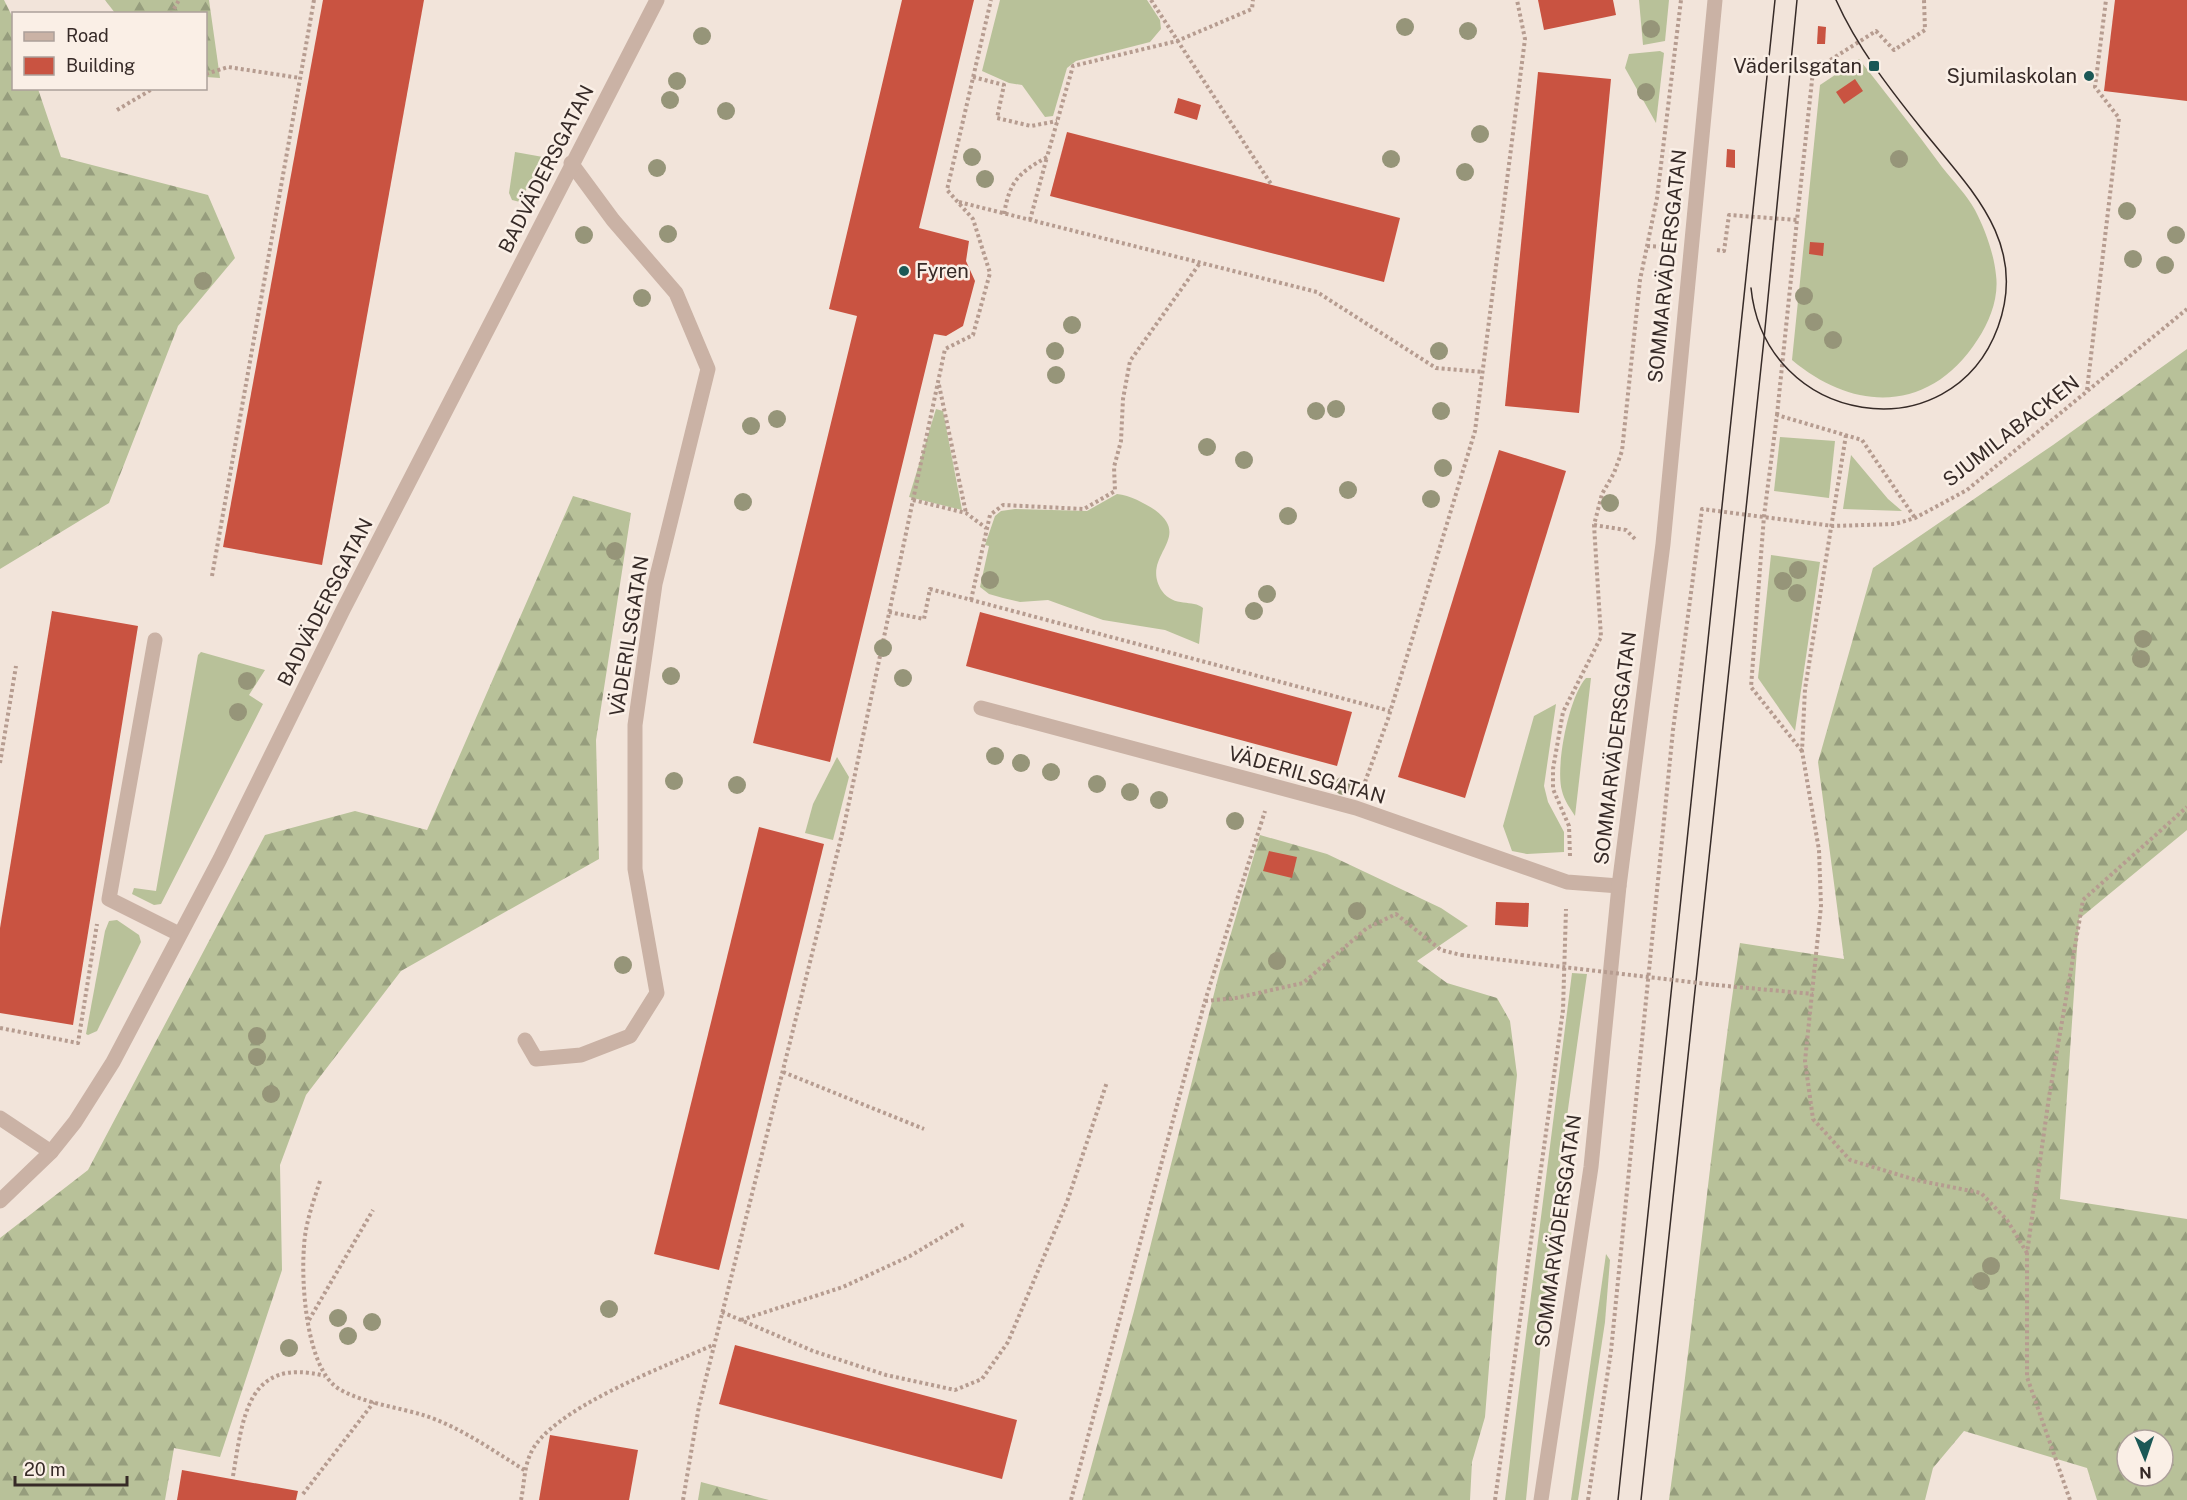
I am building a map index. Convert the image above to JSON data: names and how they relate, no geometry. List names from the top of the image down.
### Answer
{
  "streets": {
    "street": ["BADVÄDERSGATAN", "SOMMARVÄDERSGATAN", "VÄDERILSGATAN"],
    "path": ["SJUMILABACKEN"]
  },
  "crossings": [
    ["BADVÄDERSGATAN", "VÄDERILSGATAN"],
    ["SOMMARVÄDERSGATAN", "VÄDERILSGATAN"]
  ],
  "places": {
    "transit": ["Väderilsgatan"],
    "other": ["Sjumilaskolan", "Fyren"]
  },
  "legend": ["Road", "Building"],
  "scale_bar": "20 m",
  "north": "bottom"
}
